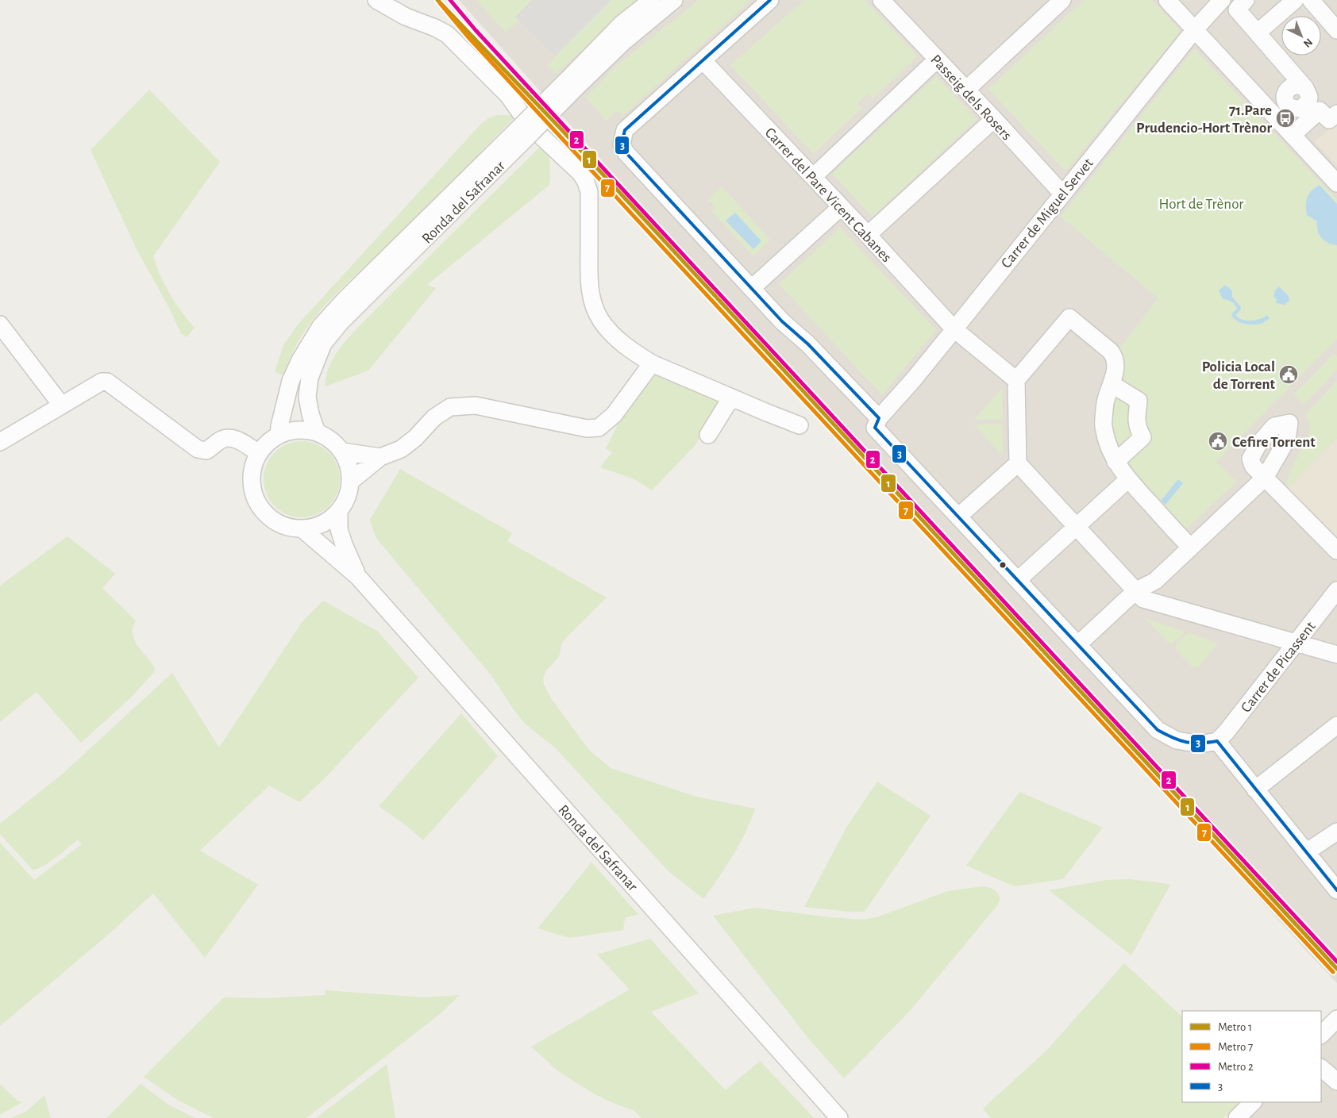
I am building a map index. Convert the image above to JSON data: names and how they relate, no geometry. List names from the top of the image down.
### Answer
{
  "streets": {
    "street": [
      "Passeig dels Rosers",
      "Carrer del Pare Vicent Cabanes",
      "Ronda del Safranar",
      "Carrer de Miguel Servet",
      "Carrer de Picassent"
    ]
  },
  "crossings": [
    ["Passeig dels Rosers", "Carrer de Miguel Servet"],
    ["Carrer del Pare Vicent Cabanes", "Carrer de Miguel Servet"]
  ],
  "parks": ["Hort de Trènor"],
  "places": {
    "bus stop": ["71.Pare Prudencio-Hort Trènor"],
    "public building": ["Policia Local de Torrent", "Cefire Torrent"]
  },
  "lines": [
    "metro line 1",
    "metro line 2",
    "transit line 3",
    "metro line 7"
  ],
  "legend": [
    "Metro 1",
    "Metro 7",
    "Metro 2",
    "3"
  ],
  "north": "bottom right"
}
